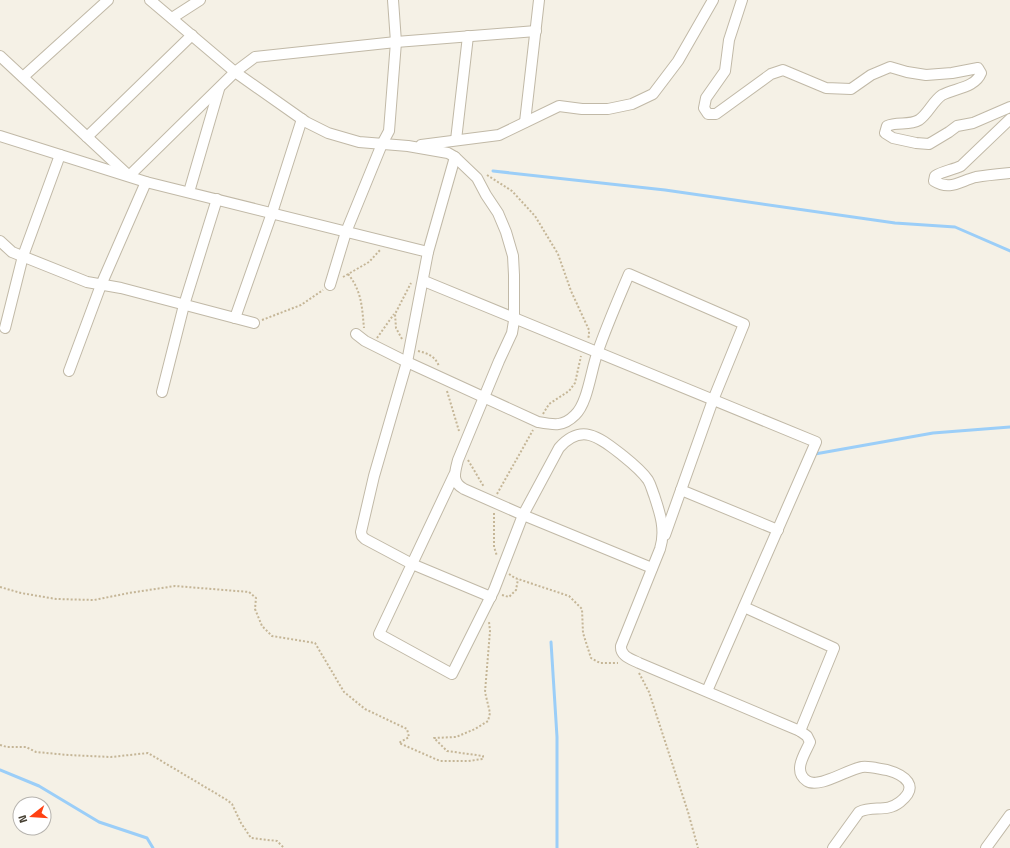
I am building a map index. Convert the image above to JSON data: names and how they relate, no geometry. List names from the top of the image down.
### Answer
{
  "north": "left"
}
